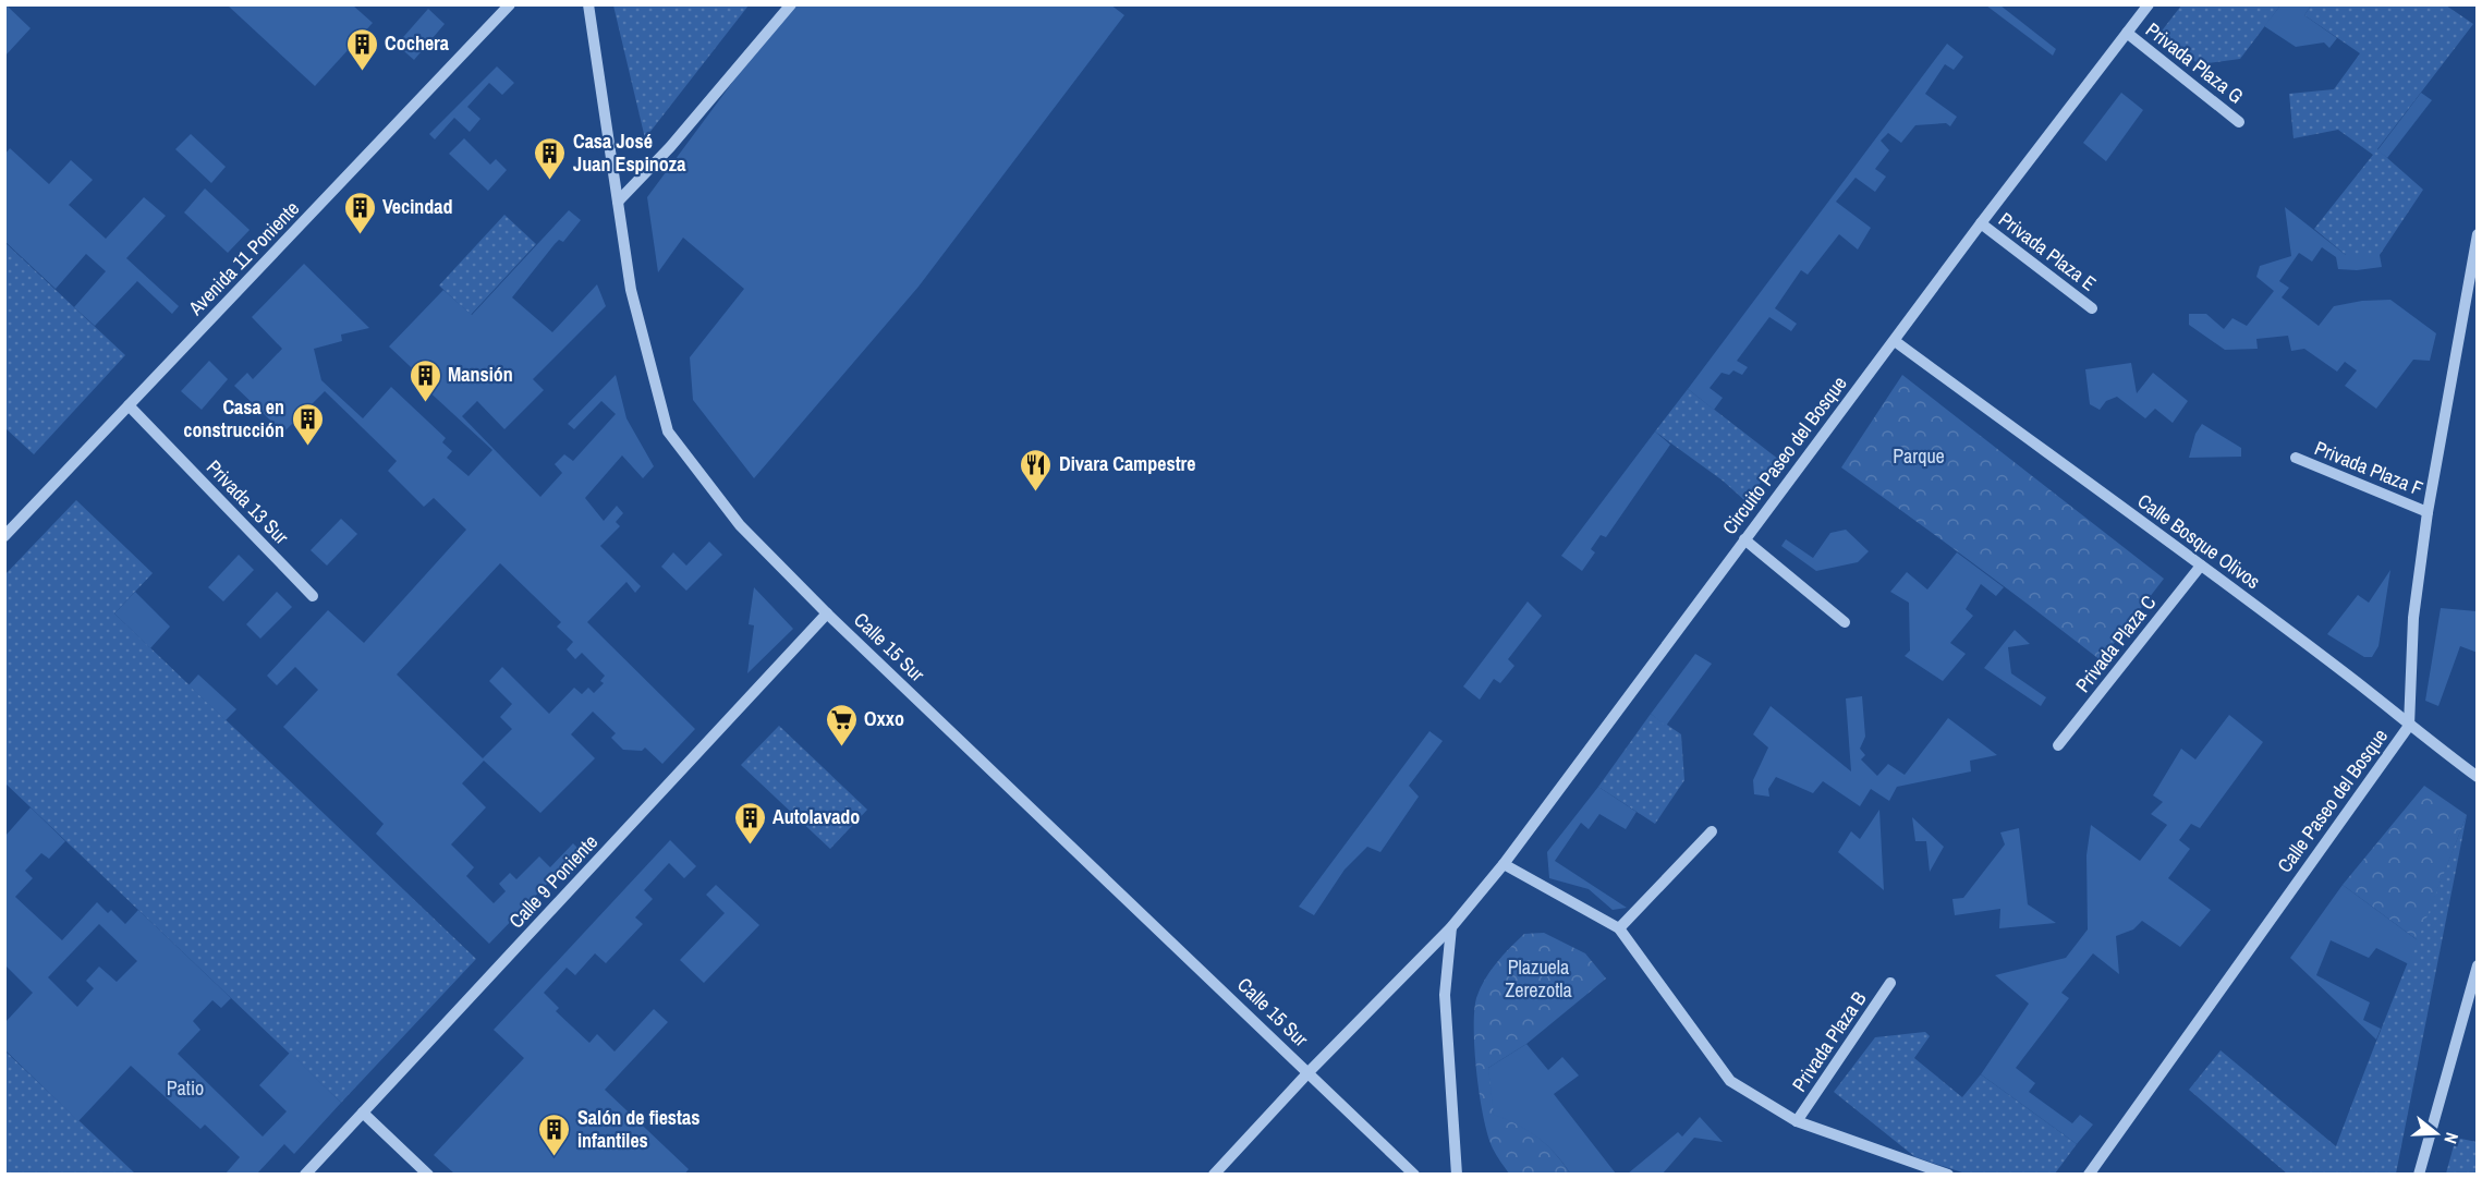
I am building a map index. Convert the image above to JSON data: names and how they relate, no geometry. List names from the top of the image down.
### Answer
{
  "streets": {
    "street": [
      "Privada Plaza G",
      "Privada Plaza E",
      "Avenida 11 Poniente",
      "Circuito Paseo del Bosque",
      "Privada Plaza F",
      "Privada 13 Sur",
      "Calle Bosque Olivos",
      "Privada Plaza C",
      "Calle 15 Sur",
      "Calle Paseo del Bosque",
      "Calle 9 Poniente",
      "Privada Plaza B"
    ]
  },
  "crossings": [
    ["Privada Plaza G", "Circuito Paseo del Bosque"],
    ["Privada Plaza E", "Circuito Paseo del Bosque"],
    ["Avenida 11 Poniente", "Privada 13 Sur"],
    ["Circuito Paseo del Bosque", "Calle Bosque Olivos"],
    ["Circuito Paseo del Bosque", "Calle 15 Sur"],
    ["Privada Plaza F", "Calle Paseo del Bosque"],
    ["Calle Bosque Olivos", "Privada Plaza C"],
    ["Calle Bosque Olivos", "Calle Paseo del Bosque"],
    ["Calle 15 Sur", "Calle 9 Poniente"]
  ],
  "parks": ["Parque", "Plazuela Zerezotla", "Patio"],
  "places": {
    "building": [
      "Cochera",
      "Casa José Juan Espinoza",
      "Vecindad",
      "Mansión",
      "Casa en construcción",
      "Autolavado",
      "Salón de fiestas infantiles"
    ],
    "restaurant": ["Divara Campestre"],
    "supermarket": ["Oxxo"]
  },
  "north": "right"
}
